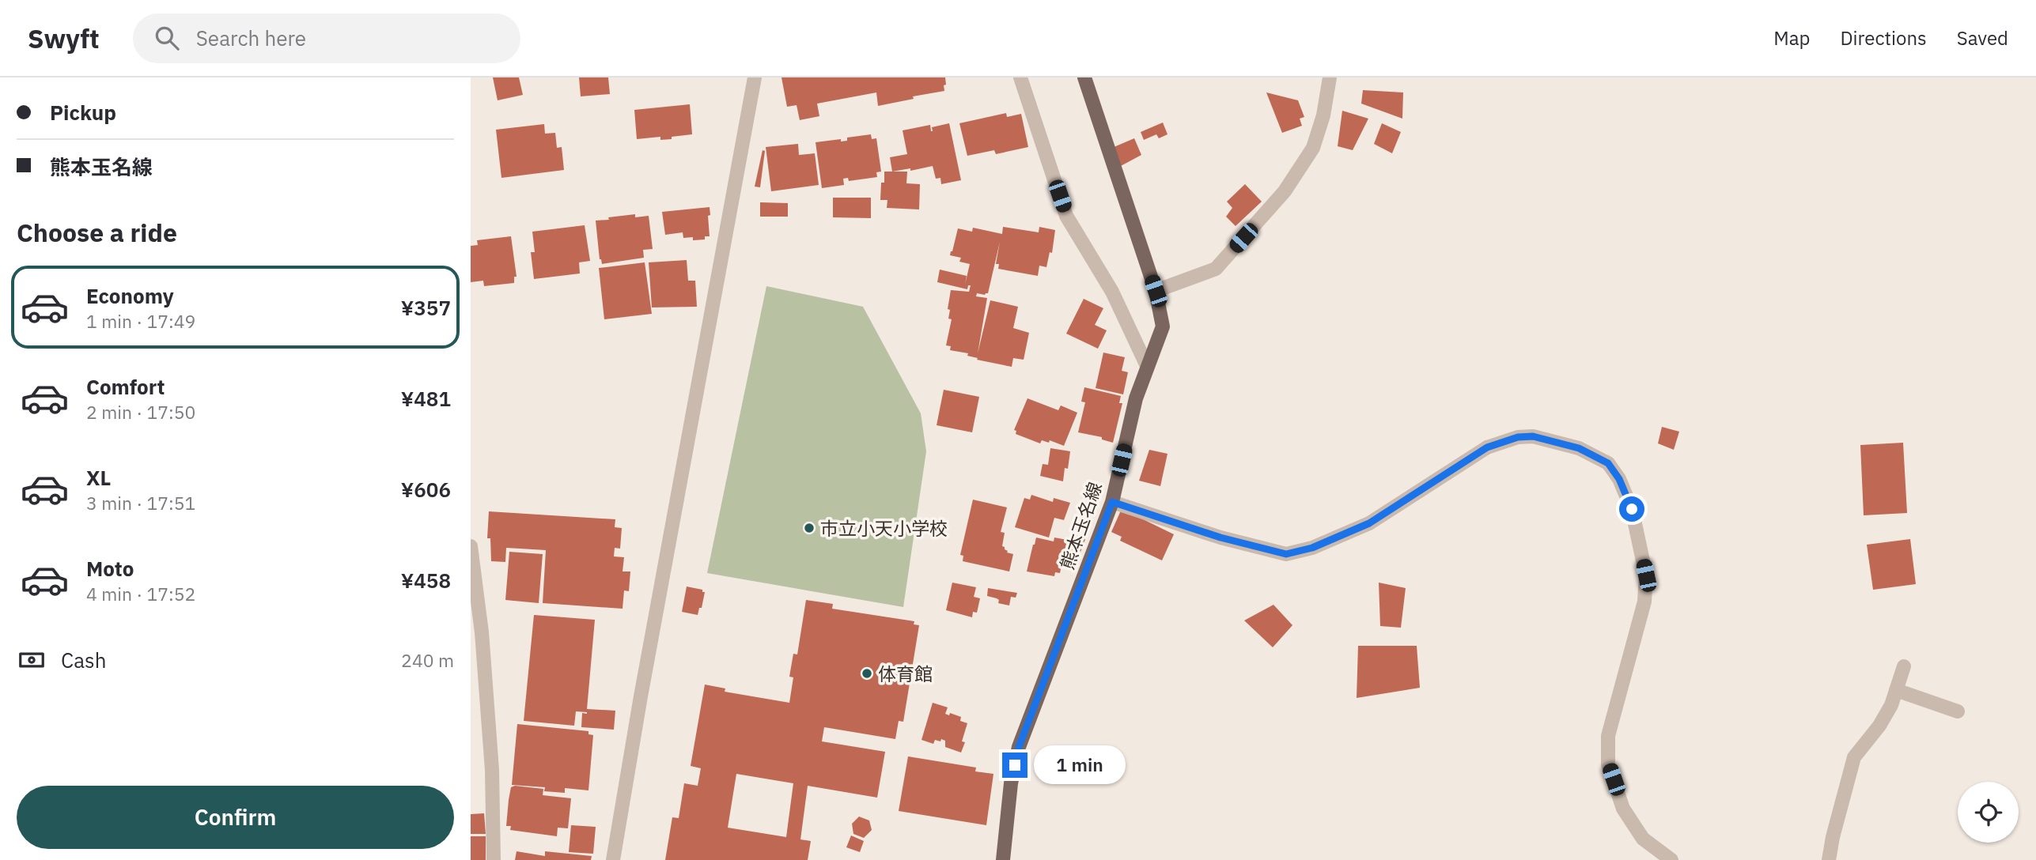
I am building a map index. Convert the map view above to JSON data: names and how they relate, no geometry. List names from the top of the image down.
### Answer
{
  "streets": {
    "main road": ["熊本玉名線"]
  },
  "places": ["市立小天小学校", "体育館"],
  "page": {
    "header": "Swyft",
    "search": "Search here",
    "nav": ["Map", "Directions", "Saved"],
    "banner": ["Pickup", "熊本玉名線"],
    "heading": "Choose a ride",
    "list": [
      {
        "name": "Economy",
        "note": "1 min · 17:49",
        "value": "¥357"
      },
      {
        "name": "Comfort",
        "note": "2 min · 17:50",
        "value": "¥481"
      },
      {
        "name": "XL",
        "note": "3 min · 17:51",
        "value": "¥606"
      },
      {
        "name": "Moto",
        "note": "4 min · 17:52",
        "value": "¥458"
      }
    ],
    "pay": ["Cash", "240 m"],
    "bubble": "1 min",
    "buttons": "Confirm"
  }
}
